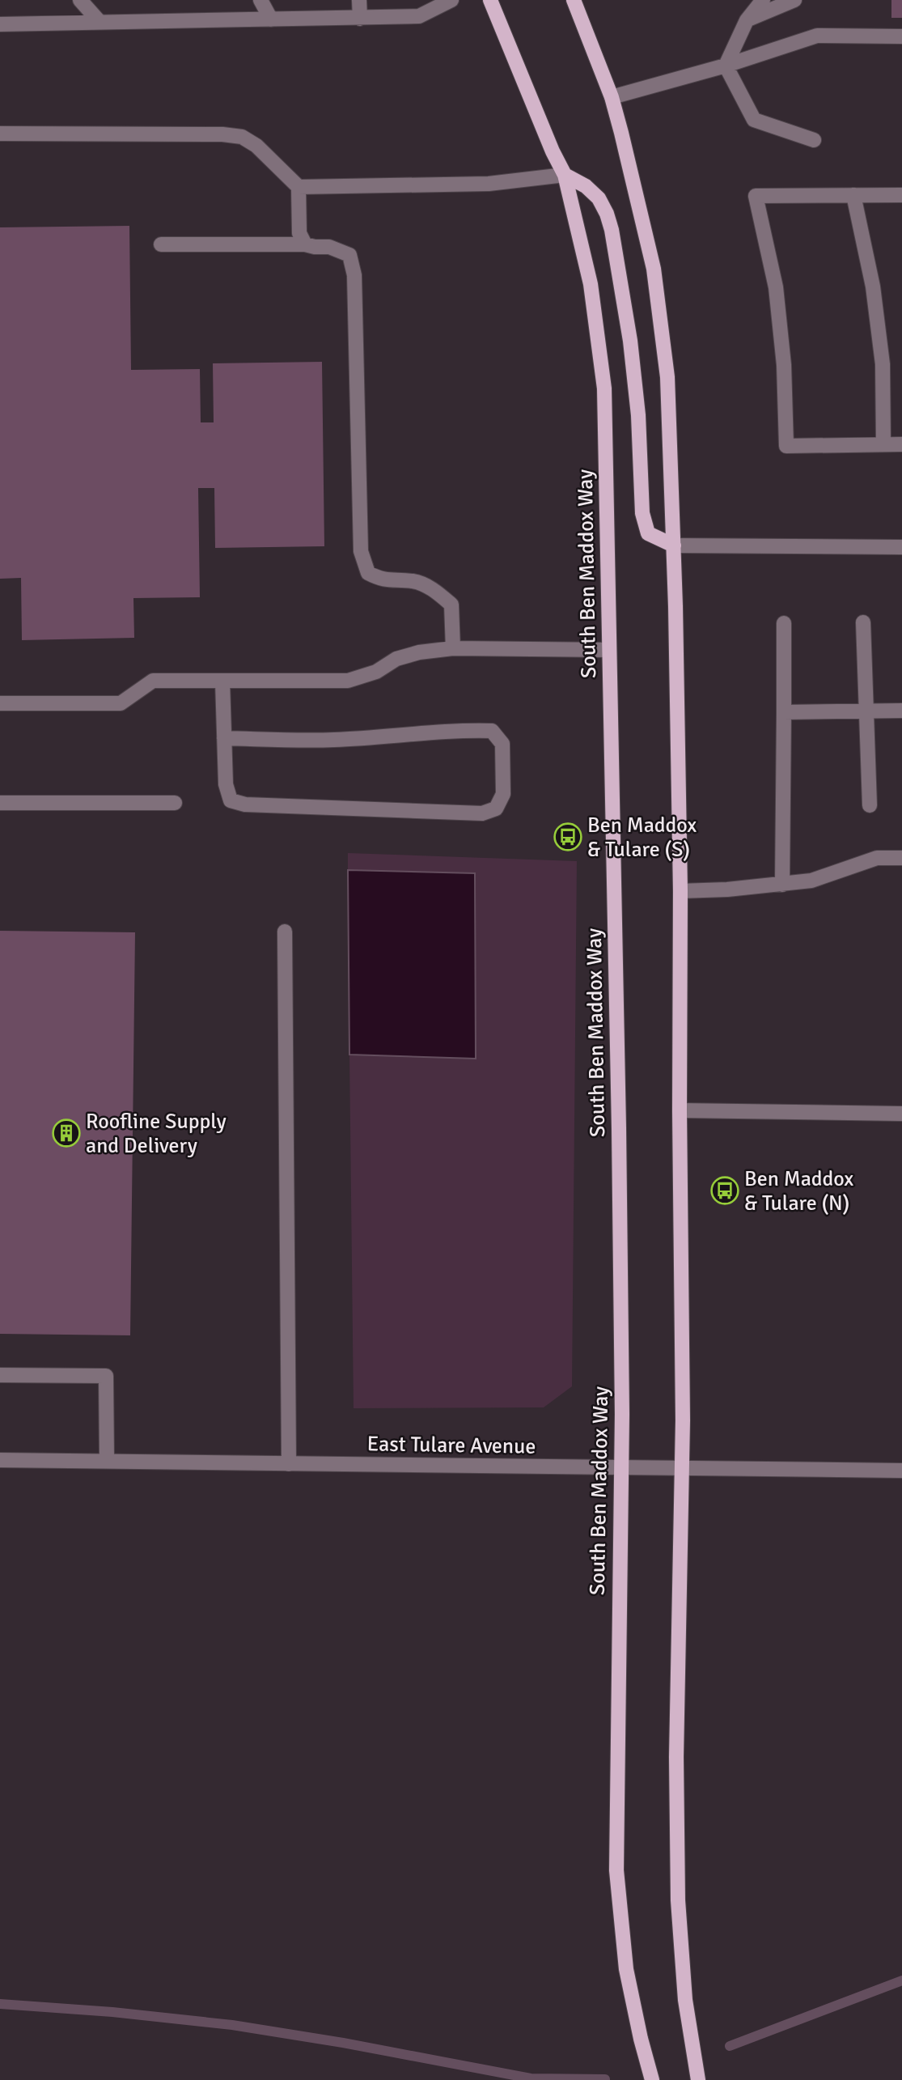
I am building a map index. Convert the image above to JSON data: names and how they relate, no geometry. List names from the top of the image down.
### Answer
{
  "streets": {
    "main road": ["South Ben Maddox Way"],
    "street": ["East Tulare Avenue"]
  },
  "crossings": [
    ["South Ben Maddox Way", "East Tulare Avenue"]
  ],
  "places": {
    "bus stop": ["Ben Maddox & Tulare (S)", "Ben Maddox & Tulare (N)"],
    "building": ["Roofline Supply and Delivery"]
  }
}
